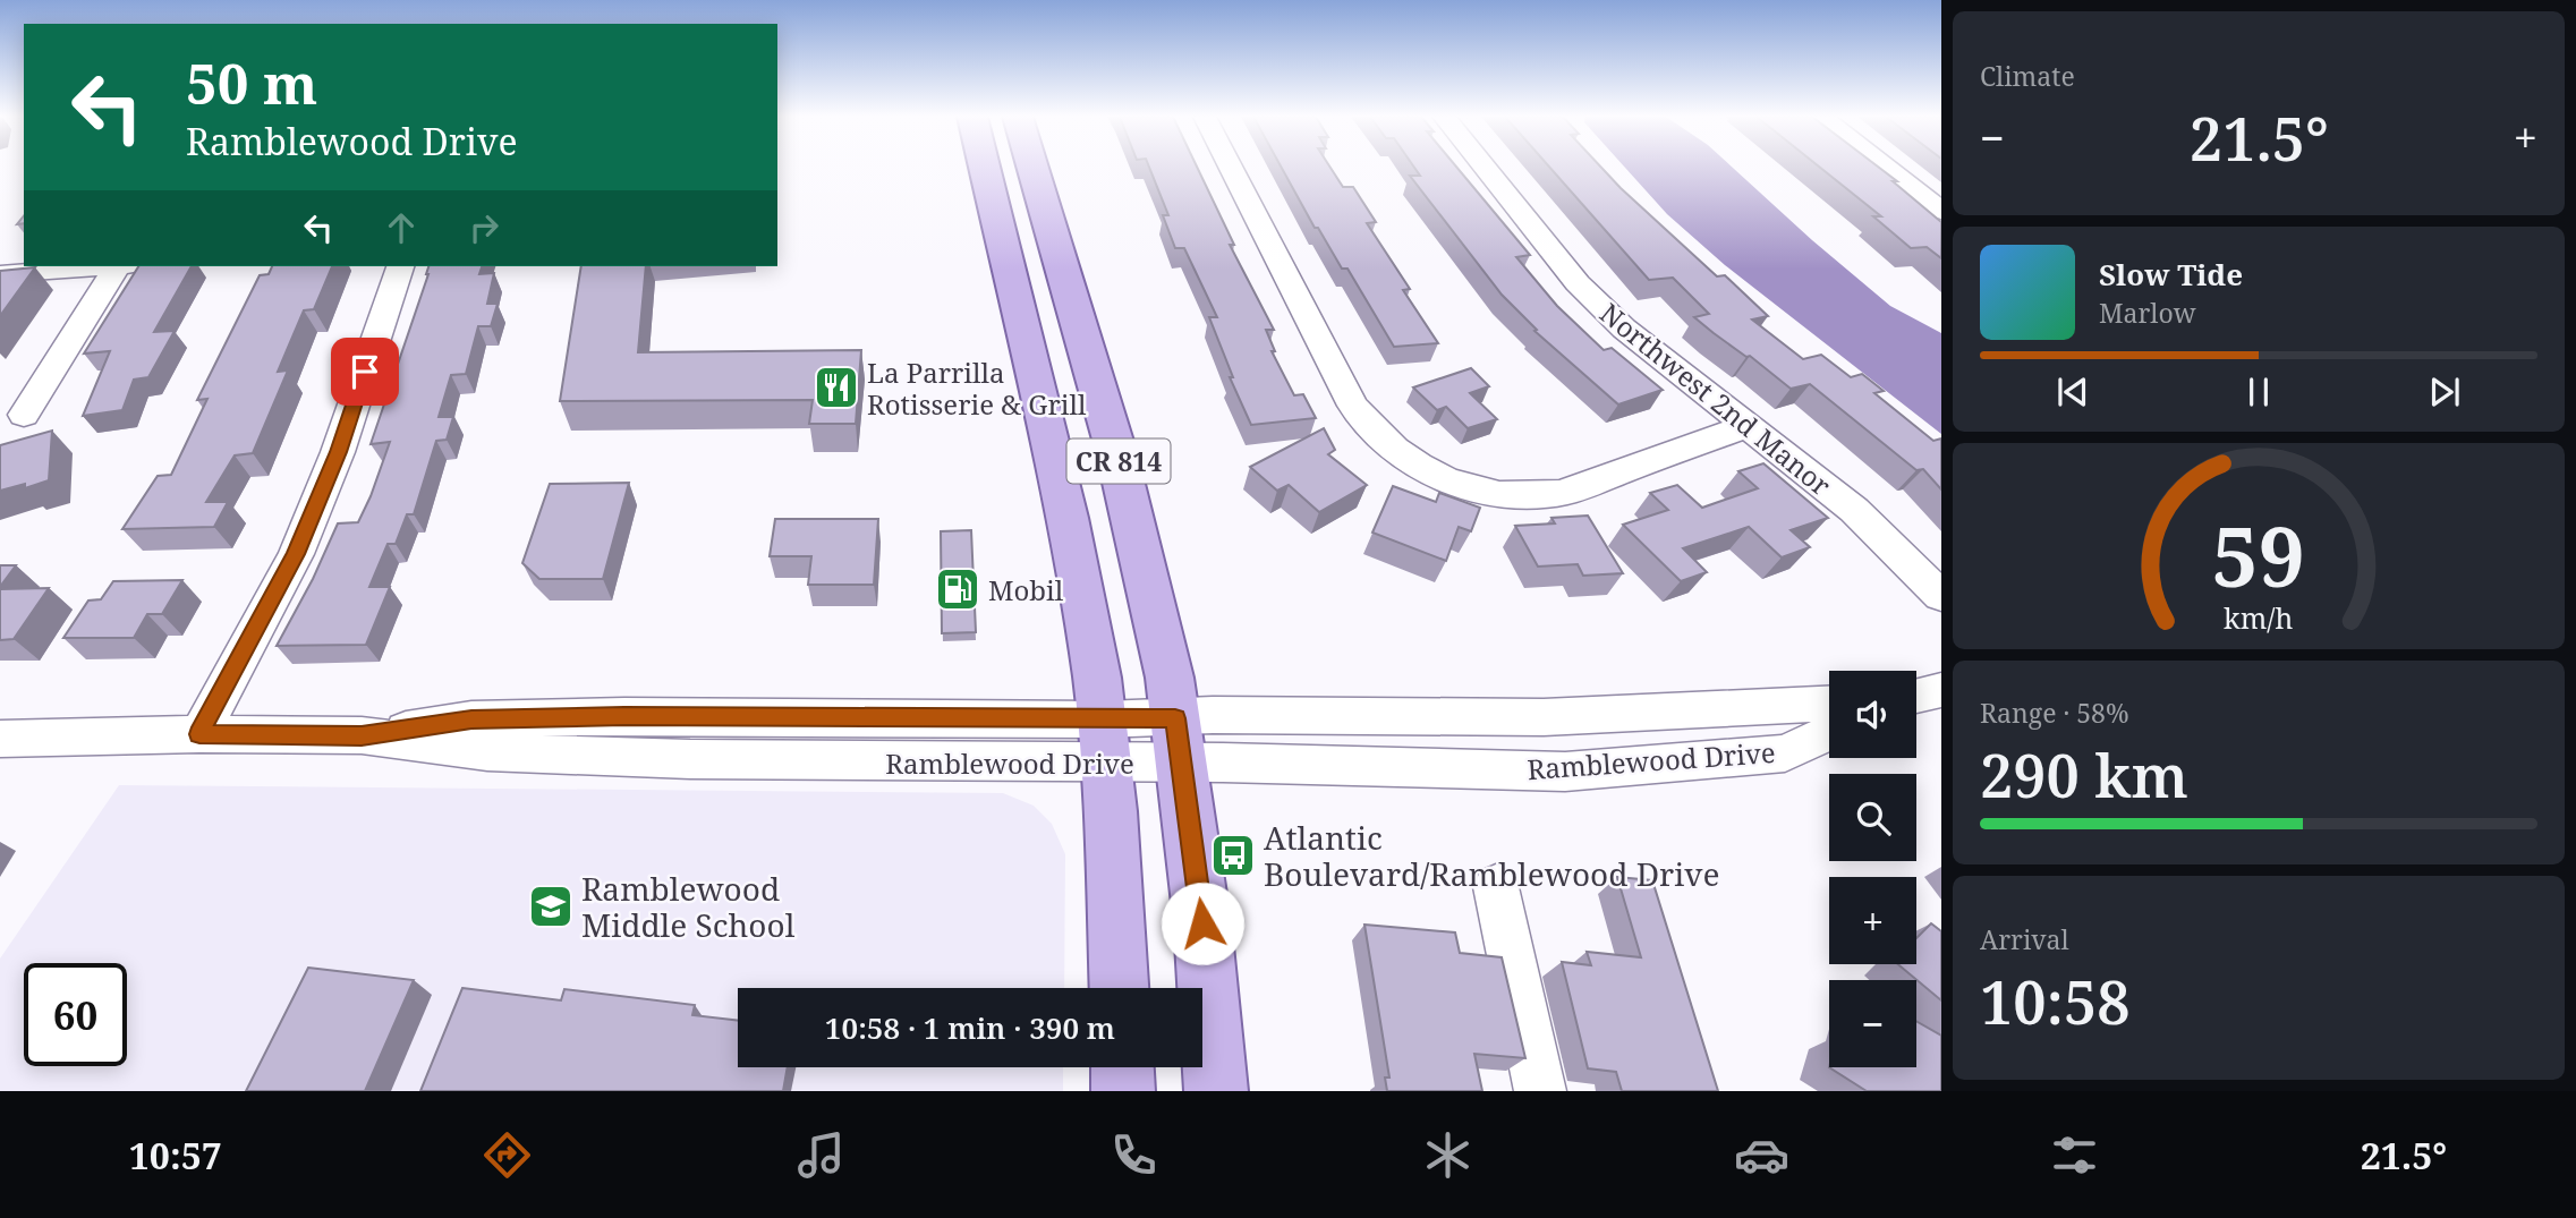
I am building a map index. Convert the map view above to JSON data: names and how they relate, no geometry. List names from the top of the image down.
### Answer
{
  "streets": {
    "main road": ["CR 814"],
    "street": ["Northwest 2nd Manor", "Ramblewood Drive"]
  },
  "crossings": [
    ["CR 814", "Ramblewood Drive"]
  ],
  "places": {
    "restaurant": ["La Parrilla Rotisserie & Grill"],
    "fuel station": ["Mobil"],
    "bus stop": ["Atlantic Boulevard/Ramblewood Drive"],
    "school or university": ["Ramblewood Middle School"]
  },
  "page": {
    "tile": [
      "Climate",
      ["Range · 58%", "290 km"],
      ["Arrival", "10:58"]
    ],
    "turn": ["50 m", "Ramblewood Drive"],
    "heat": ["−", "21.5°", "+"],
    "song": ["Slow Tide", "Marlow"],
    "map_buttons": ["+", "−"],
    "limit": "60",
    "trip": "10:58 · 1 min · 390 m",
    "tabs": ["10:57", "21.5°"],
    "gauge": ["59", "km/h"]
  }
}
